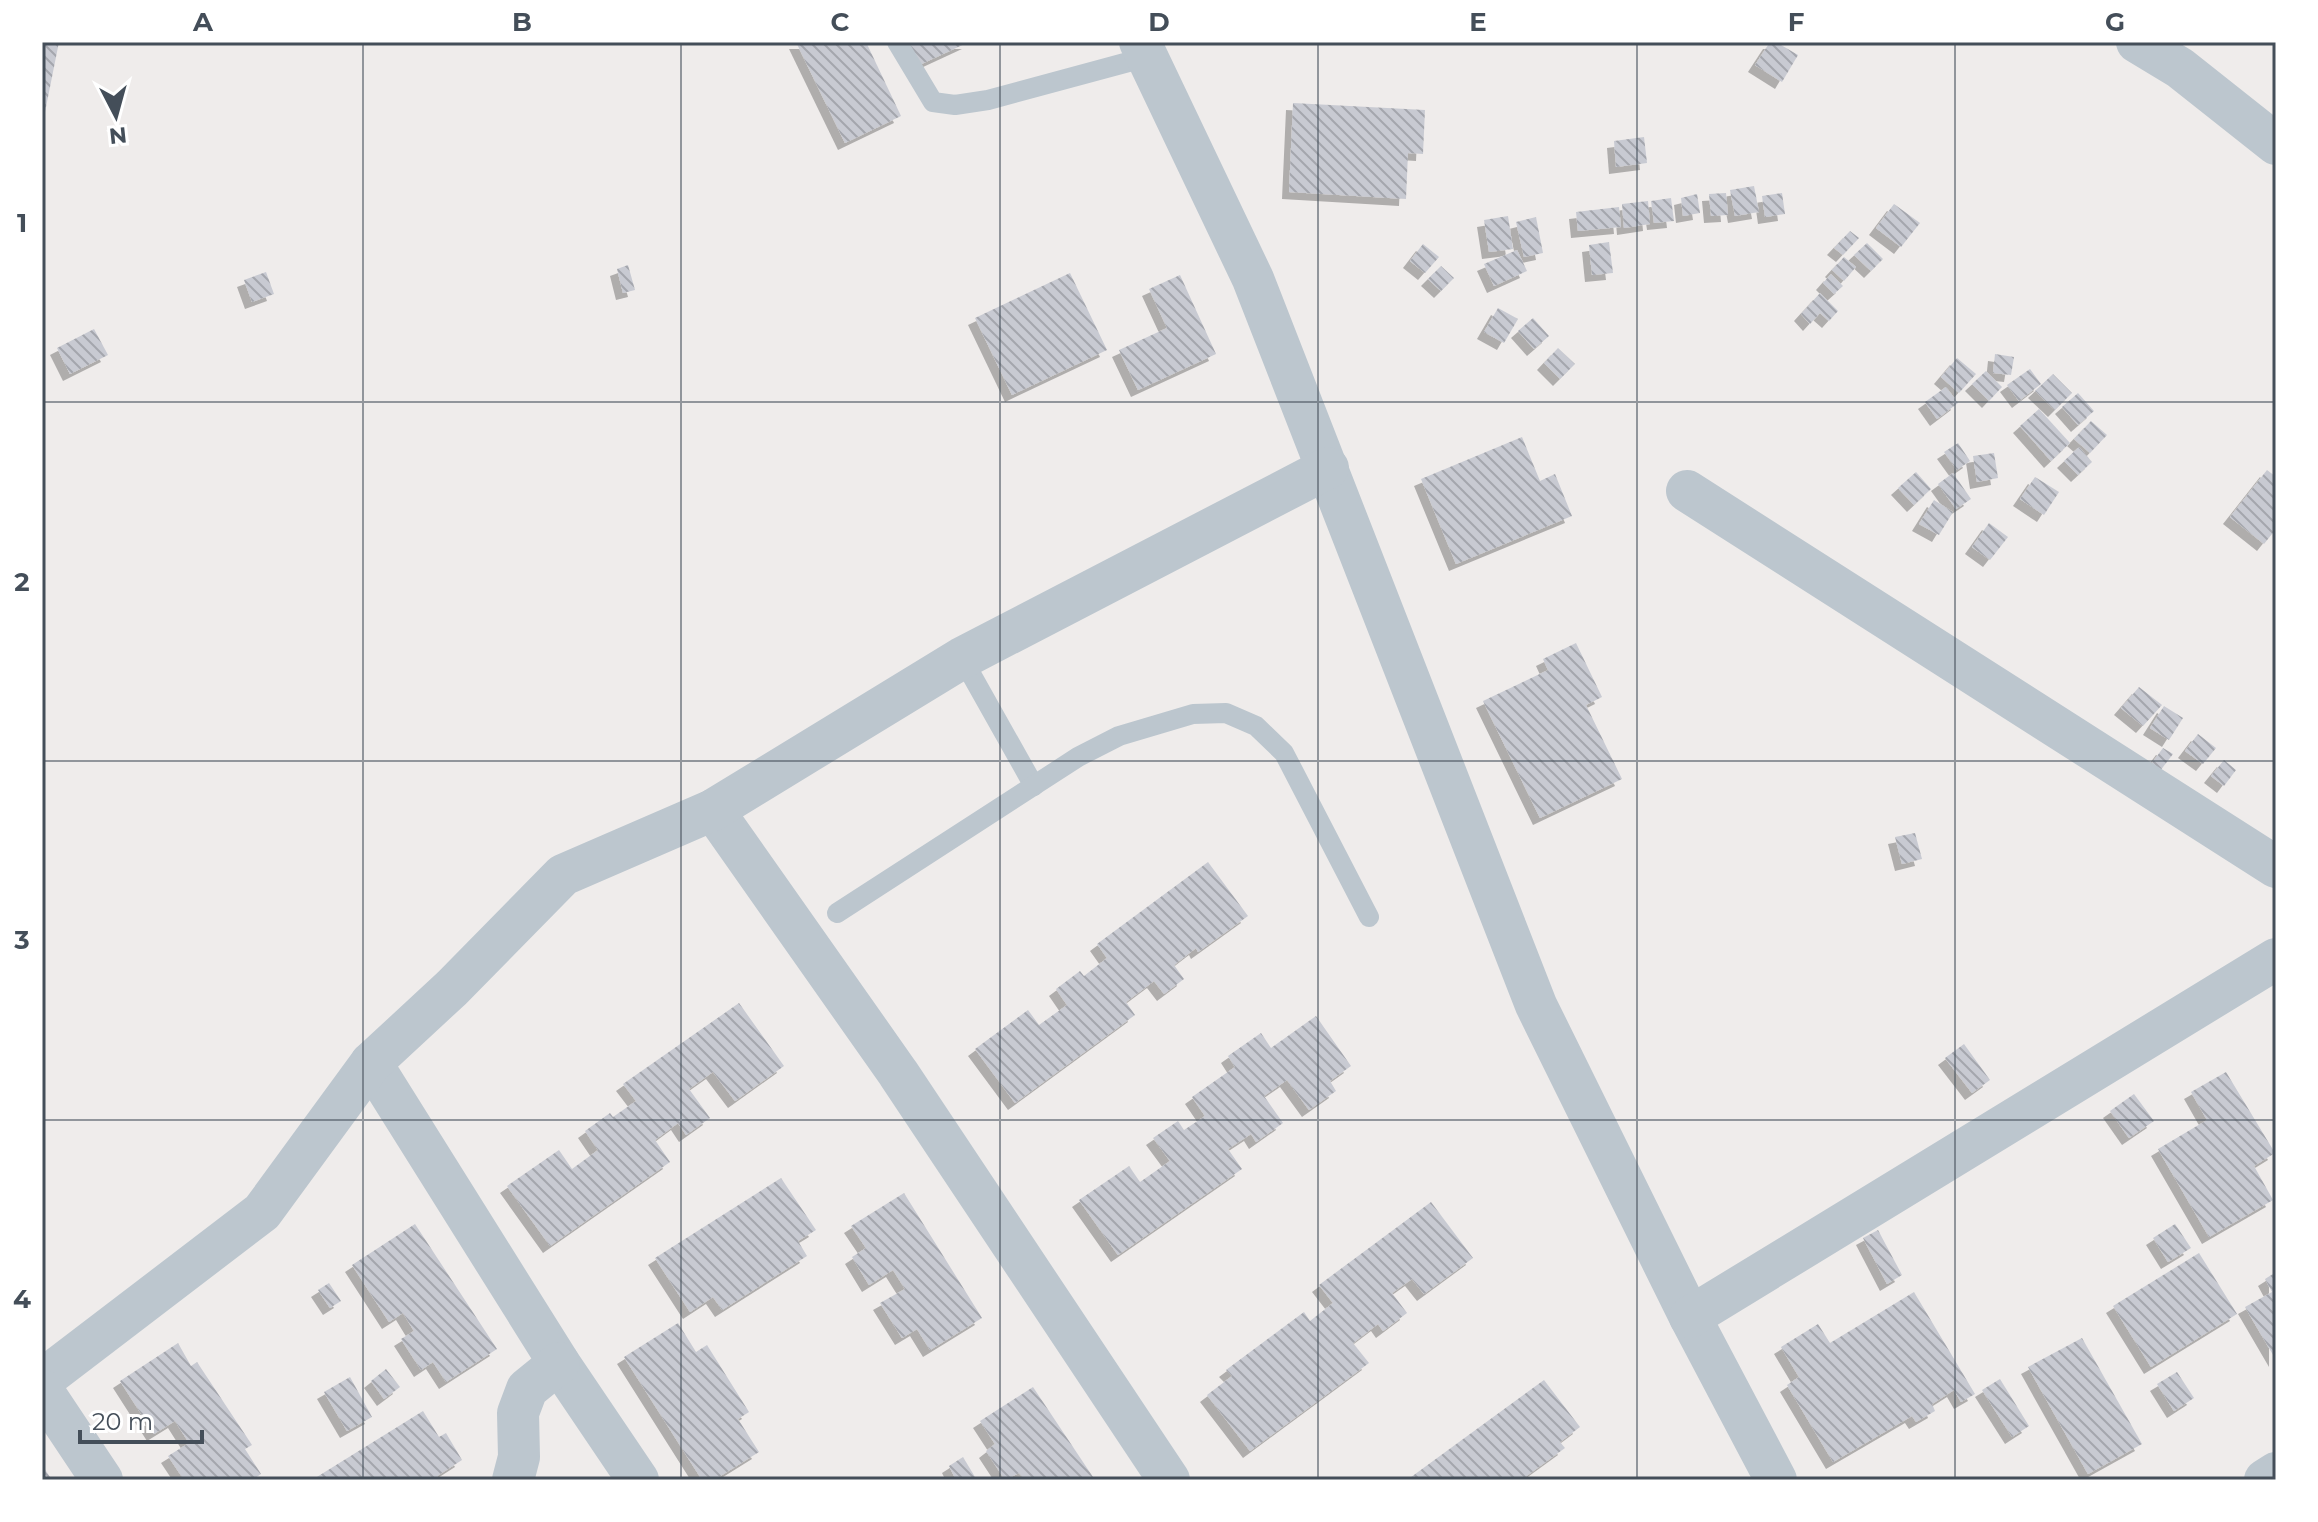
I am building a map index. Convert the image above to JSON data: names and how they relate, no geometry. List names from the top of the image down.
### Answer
{
  "scale_bar": "20 m",
  "north": "bottom",
  "grid": {
    "columns": [
      "A",
      "B",
      "C",
      "D",
      "E",
      "F",
      "G"
    ],
    "rows": [
      "1",
      "2",
      "3",
      "4"
    ]
  }
}
